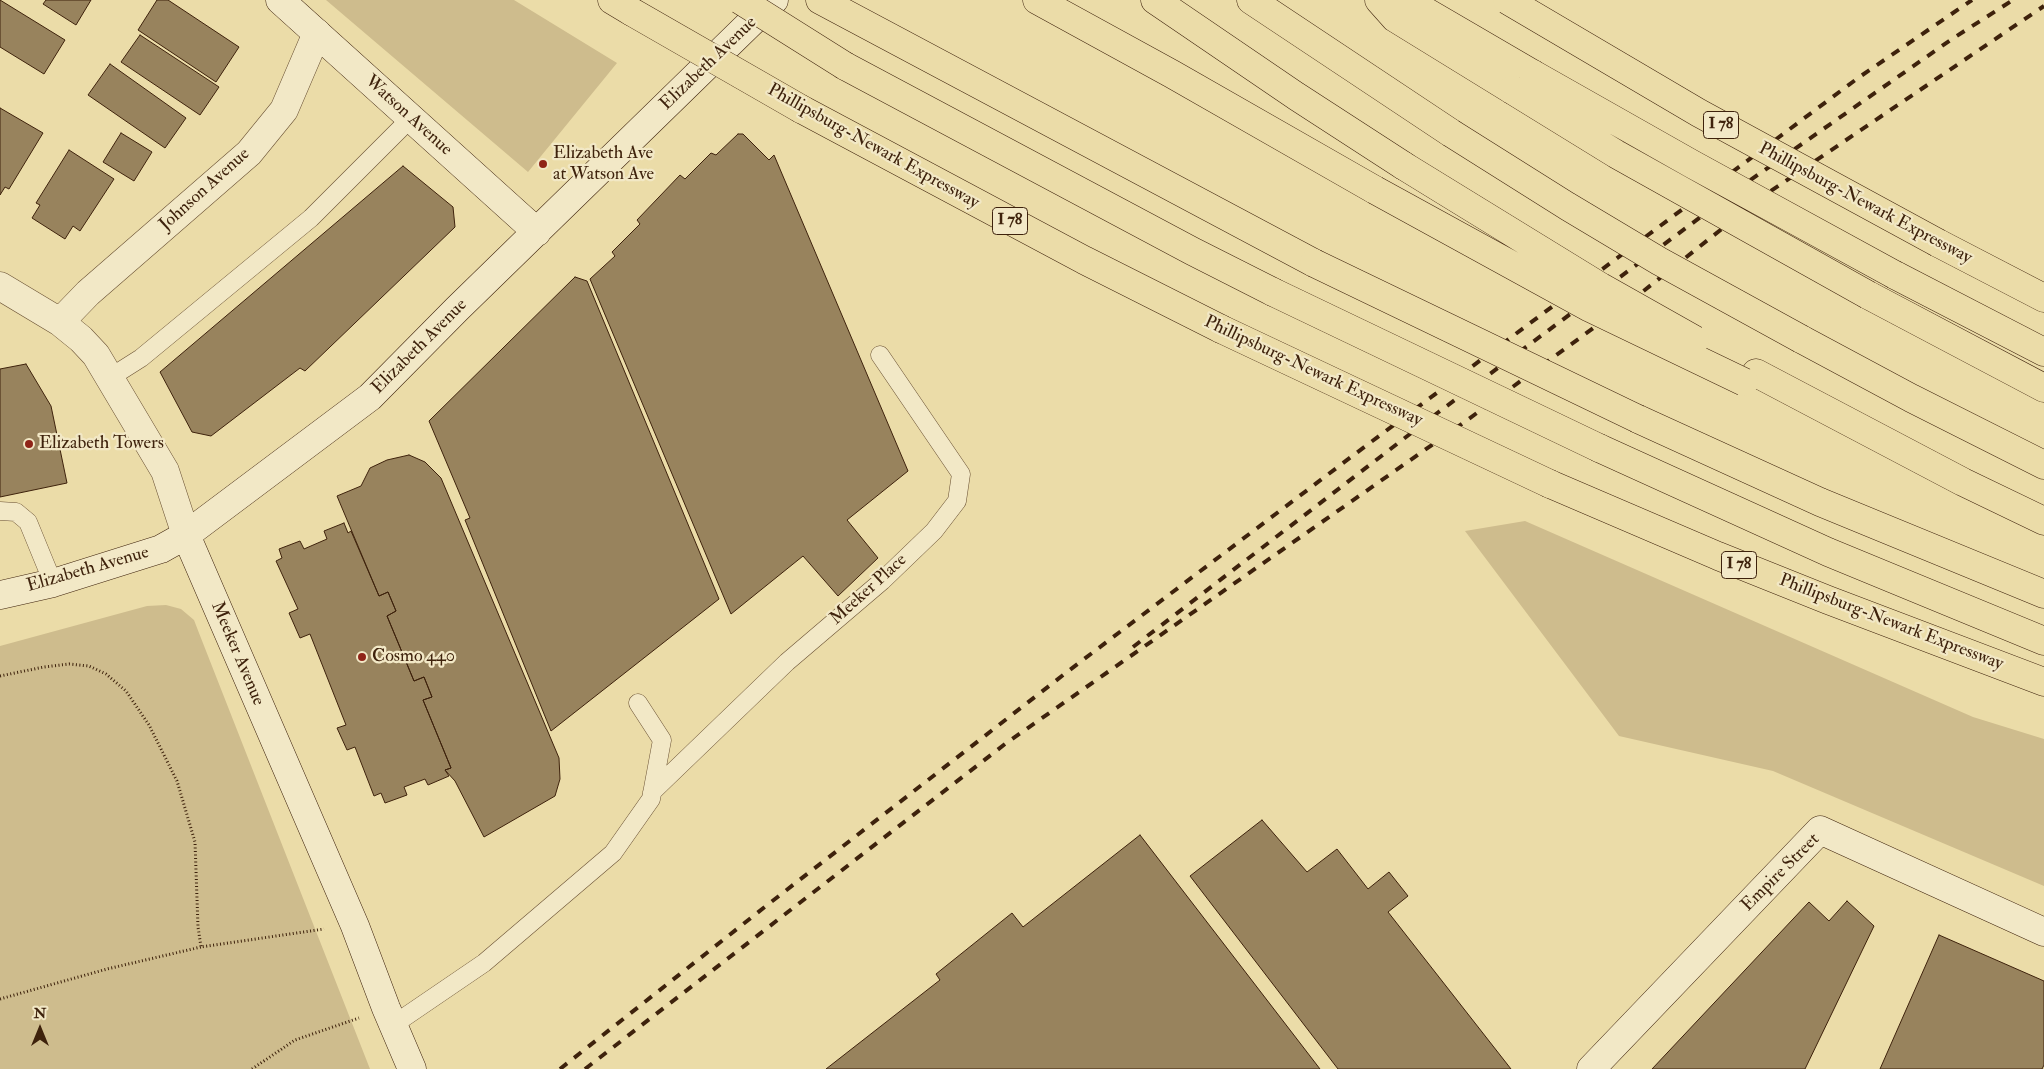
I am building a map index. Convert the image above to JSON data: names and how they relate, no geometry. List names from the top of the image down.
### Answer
{
  "streets": {
    "highway": ["I 78", "Phillipsburg-Newark Expressway"],
    "street": [
      "Elizabeth Avenue",
      "Watson Avenue",
      "Johnson Avenue",
      "Meeker Avenue",
      "Empire Street"
    ],
    "lane": ["Meeker Place"]
  },
  "crossings": [
    ["Elizabeth Avenue", "Watson Avenue"],
    ["Elizabeth Avenue", "Meeker Avenue"],
    ["Watson Avenue", "Johnson Avenue"],
    ["Johnson Avenue", "Meeker Avenue"]
  ],
  "places": ["Elizabeth Ave at Watson Ave", "Elizabeth Towers", "Cosmo 440"],
  "north": "top"
}
